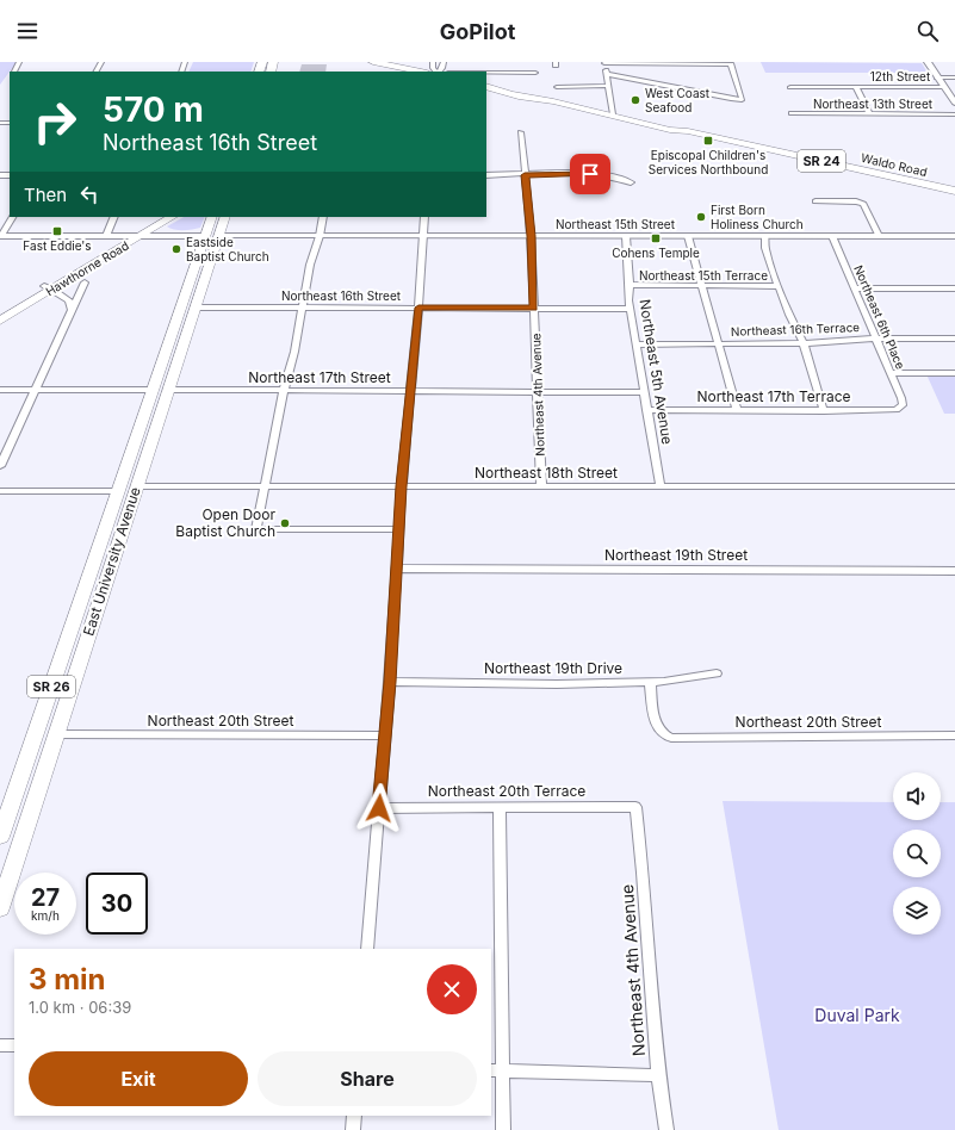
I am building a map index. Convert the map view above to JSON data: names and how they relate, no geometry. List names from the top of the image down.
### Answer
{
  "streets": {
    "main road": [
      "SR 24",
      "Waldo Road",
      "Hawthorne Road",
      "East University Avenue",
      "SR 26"
    ],
    "street": [
      "12th Street",
      "Northeast 13th Street",
      "Northeast 15th Street",
      "Northeast 15th Terrace",
      "Northeast 16th Street",
      "Northeast 6th Place",
      "Northeast 16th Terrace",
      "Northeast 5th Avenue",
      "Northeast 17th Street",
      "Northeast 4th Avenue",
      "Northeast 17th Terrace",
      "Northeast 18th Street",
      "Northeast 19th Street",
      "Northeast 19th Drive",
      "Northeast 20th Street",
      "Northeast 20th Terrace"
    ]
  },
  "crossings": [
    ["Northeast 15th Street", "Northeast 6th Place"],
    ["Northeast 15th Street", "Northeast 5th Avenue"],
    ["Northeast 15th Street", "Northeast 4th Avenue"],
    ["Northeast 15th Street", "East University Avenue"],
    ["Northeast 15th Terrace", "Northeast 5th Avenue"],
    ["Northeast 16th Street", "Northeast 5th Avenue"],
    ["Northeast 16th Street", "Northeast 4th Avenue"],
    ["Northeast 16th Street", "East University Avenue"],
    ["Northeast 6th Place", "Northeast 16th Terrace"],
    ["Northeast 6th Place", "Northeast 17th Terrace"],
    ["Northeast 16th Terrace", "Northeast 5th Avenue"],
    ["Northeast 5th Avenue", "Northeast 17th Street"],
    ["Northeast 5th Avenue", "Northeast 17th Terrace"],
    ["Northeast 5th Avenue", "Northeast 18th Street"],
    ["Northeast 17th Street", "Northeast 4th Avenue"],
    ["Northeast 17th Street", "East University Avenue"],
    ["Northeast 4th Avenue", "Northeast 18th Street"],
    ["Northeast 4th Avenue", "Northeast 20th Terrace"],
    ["Northeast 18th Street", "East University Avenue"],
    ["East University Avenue", "Northeast 20th Street"],
    ["Northeast 19th Drive", "Northeast 20th Street"]
  ],
  "parks": ["Duval Park"],
  "places": {
    "other": [
      "West Coast Seafood",
      "First Born Holiness Church",
      "Eastside Baptist Church",
      "Open Door Baptist Church"
    ],
    "transit": ["Episcopal Children's Services Northbound", "Fast Eddie's", "Cohens Temple"]
  },
  "page": {
    "header": "GoPilot",
    "turn": ["570 m", "Northeast 16th Street"],
    "then": "Then",
    "speed": "27 km/h",
    "limit": "30",
    "heading": ["3 min", "1.0 km · 06:39"],
    "buttons": ["Exit", "Share"]
  }
}
